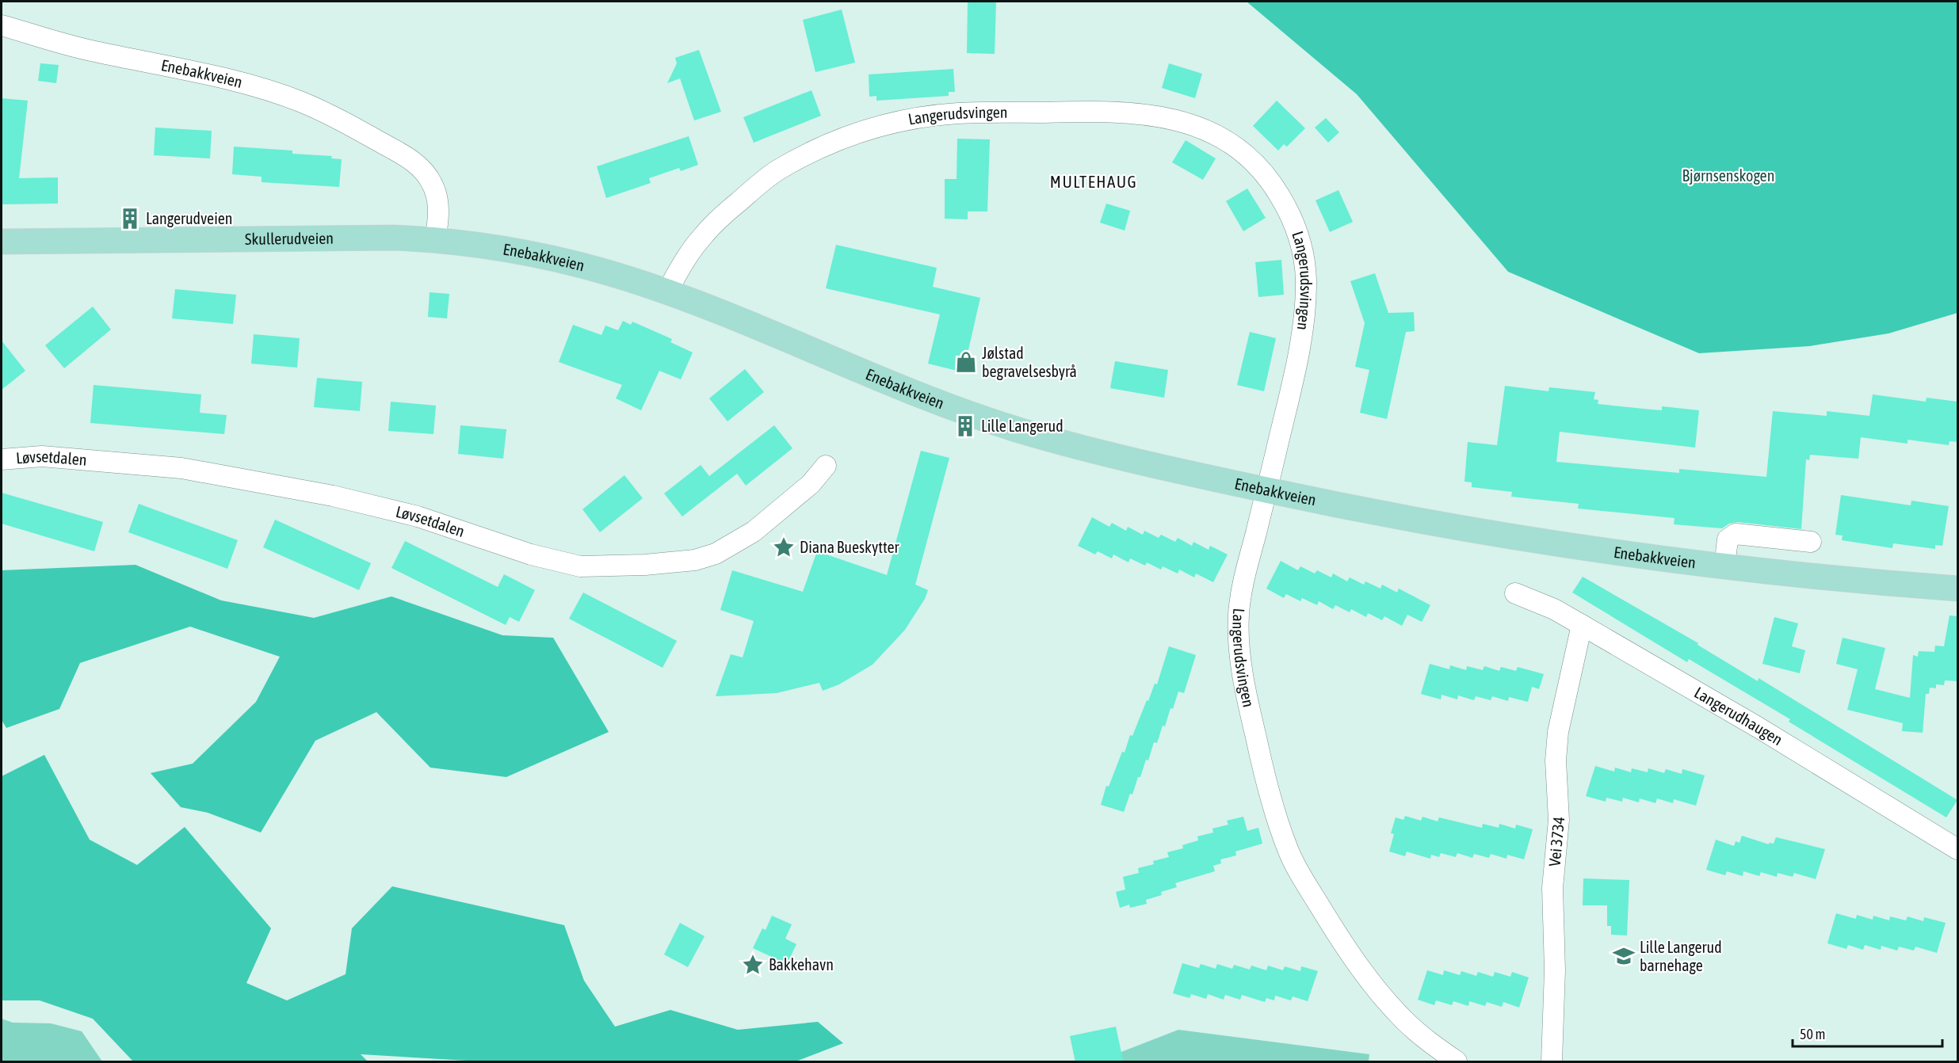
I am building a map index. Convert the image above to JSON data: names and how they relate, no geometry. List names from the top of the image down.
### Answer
{
  "streets": {
    "main road": ["Enebakkveien", "Skullerudveien"],
    "street": [
      "Langerudsvingen",
      "Løvsetdalen",
      "Langerudhaugen",
      "Vei 3734"
    ]
  },
  "crossings": [
    ["Enebakkveien", "Langerudsvingen"],
    ["Enebakkveien", "Skullerudveien"],
    ["Langerudhaugen", "Vei 3734"]
  ],
  "districts": ["MULTEHAUG"],
  "parks": ["Bjørnsenskogen"],
  "places": {
    "building": ["Langerudveien", "Lille Langerud"],
    "shop": ["Jølstad begravelsesbyrå"],
    "place": ["Diana Bueskytter", "Bakkehavn"],
    "school or university": ["Lille Langerud barnehage"]
  },
  "scale_bar": "50 m"
}
